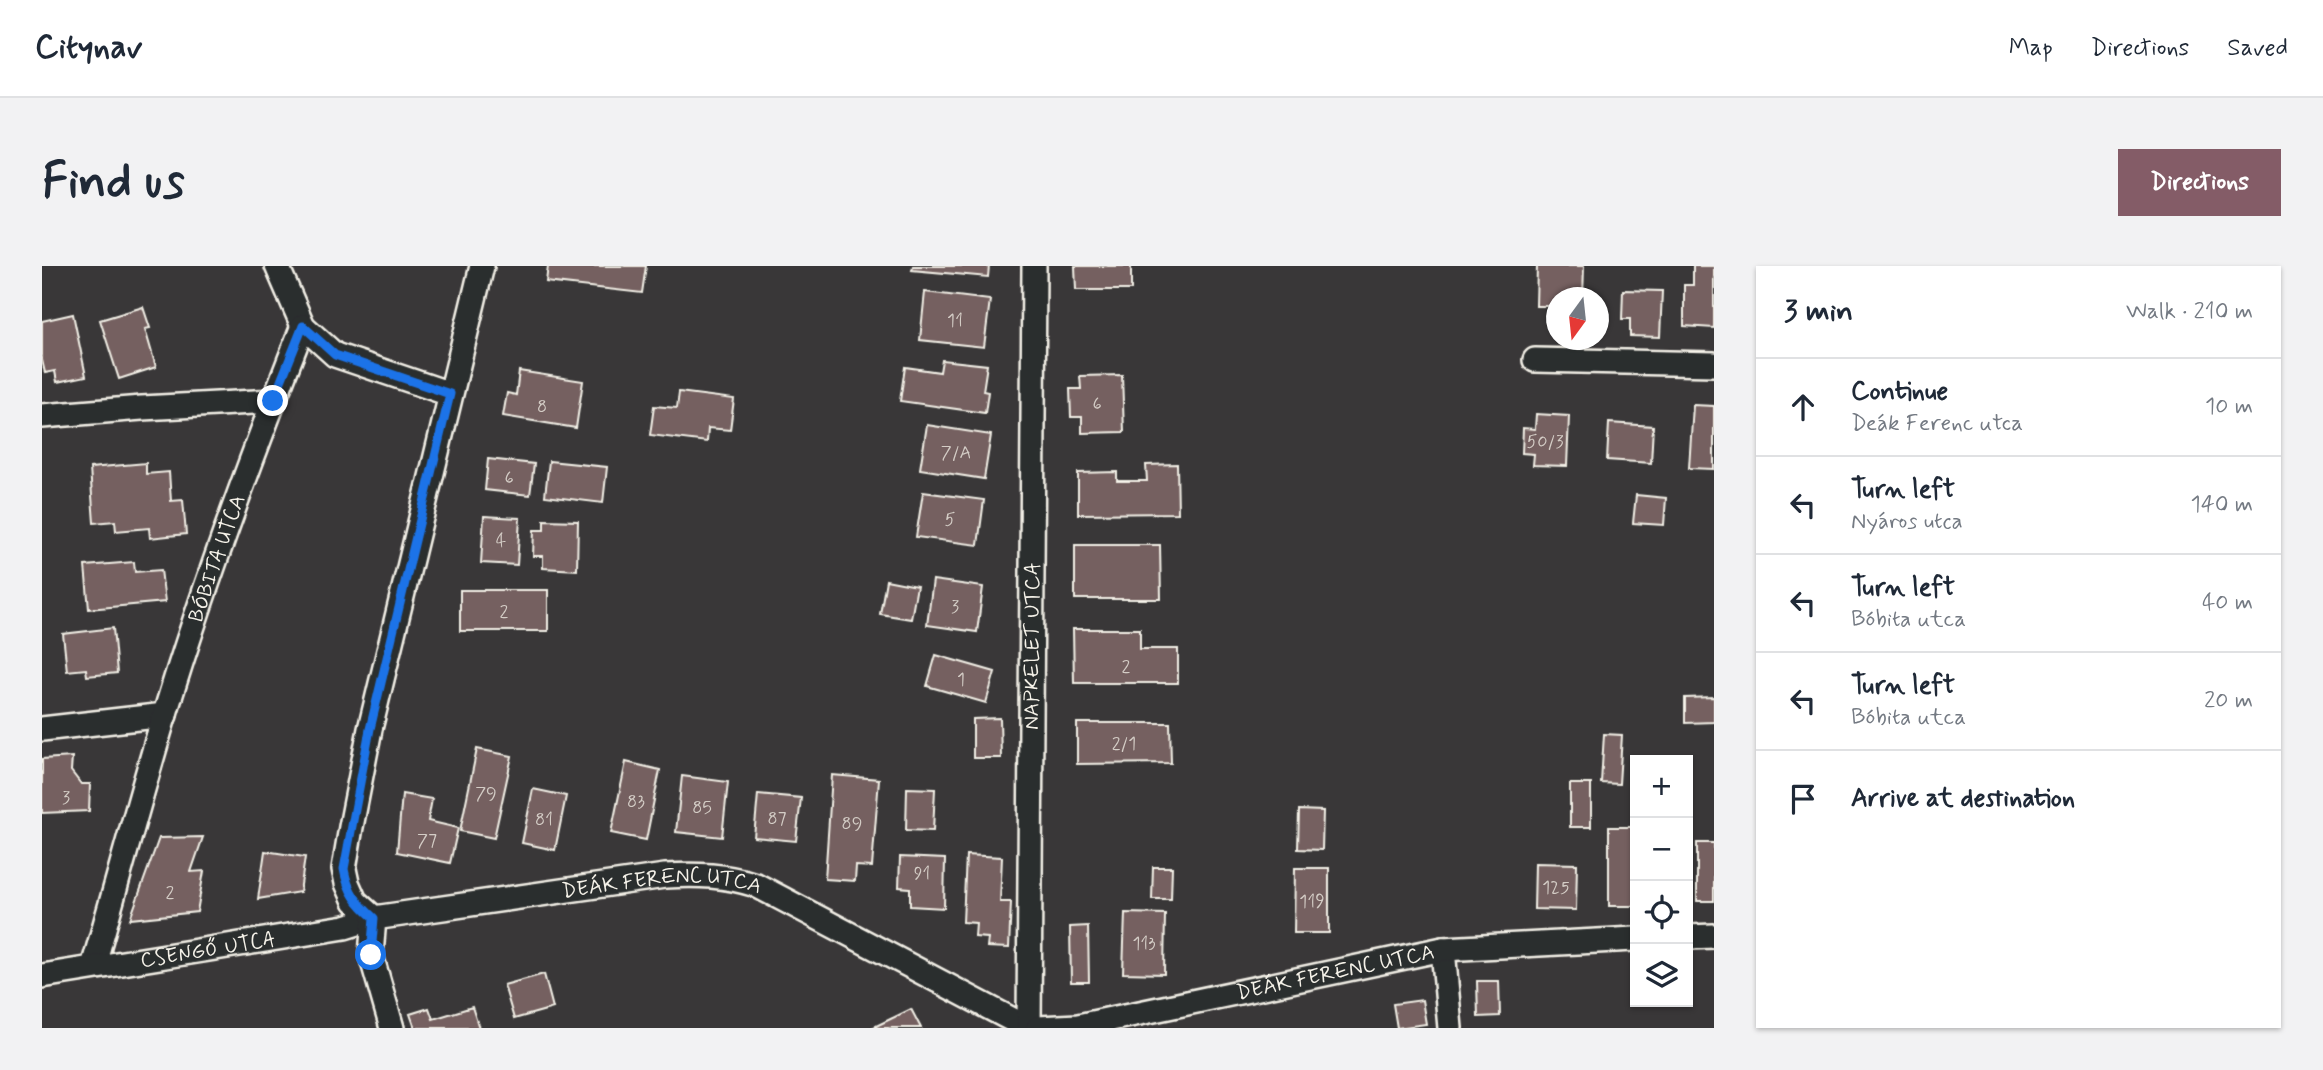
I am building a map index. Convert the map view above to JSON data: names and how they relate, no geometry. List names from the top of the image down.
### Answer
{
  "streets": {
    "street": [
      "BÓBITA UTCA",
      "NAPKELET UTCA",
      "DEÁK FERENC UTCA",
      "CSENGŐ UTCA"
    ]
  },
  "crossings": [
    ["BÓBITA UTCA", "CSENGŐ UTCA"],
    ["NAPKELET UTCA", "DEÁK FERENC UTCA"],
    ["DEÁK FERENC UTCA", "CSENGŐ UTCA"]
  ],
  "house_numbers": [
    "11",
    "6",
    "8",
    "50/3",
    "7/A",
    "6",
    "5",
    "4",
    "3",
    "2",
    "2",
    "1",
    "2/1",
    "79",
    "3",
    "83",
    "85",
    "87",
    "81",
    "89",
    "77",
    "91",
    "125",
    "2",
    "119",
    "113"
  ],
  "north": "bottom",
  "page": {
    "header": "Citynav",
    "nav": ["Map", "Directions", "Saved"],
    "buttons": "Directions",
    "title": "Find us",
    "heading": ["3 min", "Walk · 210 m"],
    "list": [
      ["Continue", "Deák Ferenc utca", "10 m"],
      ["Turn left", "Nyáros utca", "140 m"],
      ["Turn left", "Bóbita utca", "40 m"],
      ["Turn left", "Bóbita utca", "20 m"],
      "Arrive at destination"
    ],
    "map_buttons": ["+", "−"]
  }
}
